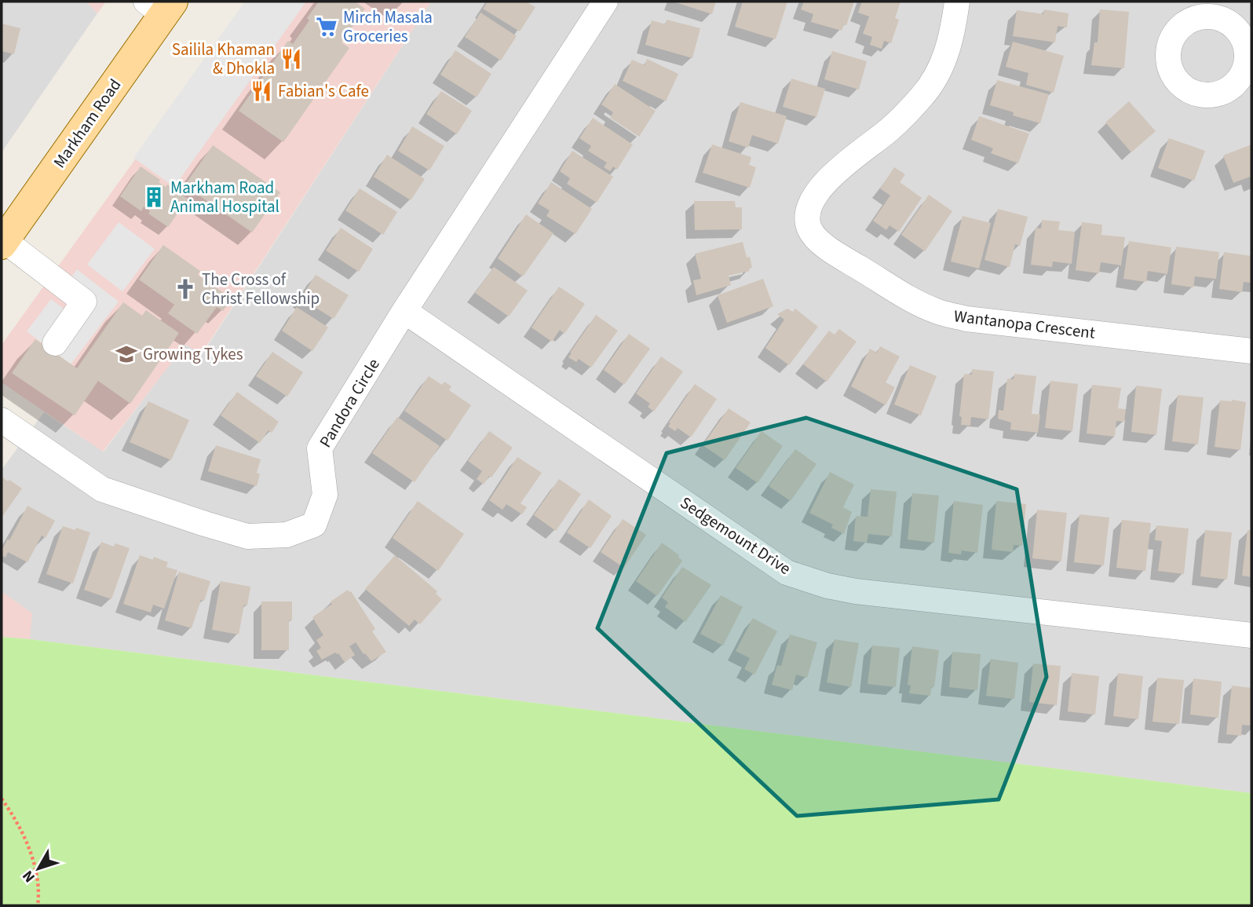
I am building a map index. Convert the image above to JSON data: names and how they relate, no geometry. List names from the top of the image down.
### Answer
{
  "streets": {
    "main road": ["Markham Road"],
    "street": ["Wantanopa Crescent", "Pandora Circle", "Sedgemount Drive"]
  },
  "crossings": [
    ["Pandora Circle", "Sedgemount Drive"]
  ],
  "places": {
    "supermarket": ["Mirch Masala Groceries"],
    "restaurant": ["Sailila Khaman & Dhokla", "Fabian's Cafe"],
    "building": ["Markham Road Animal Hospital"],
    "church": ["The Cross of Christ Fellowship"],
    "school or university": ["Growing Tykes"]
  },
  "north": "bottom left"
}
